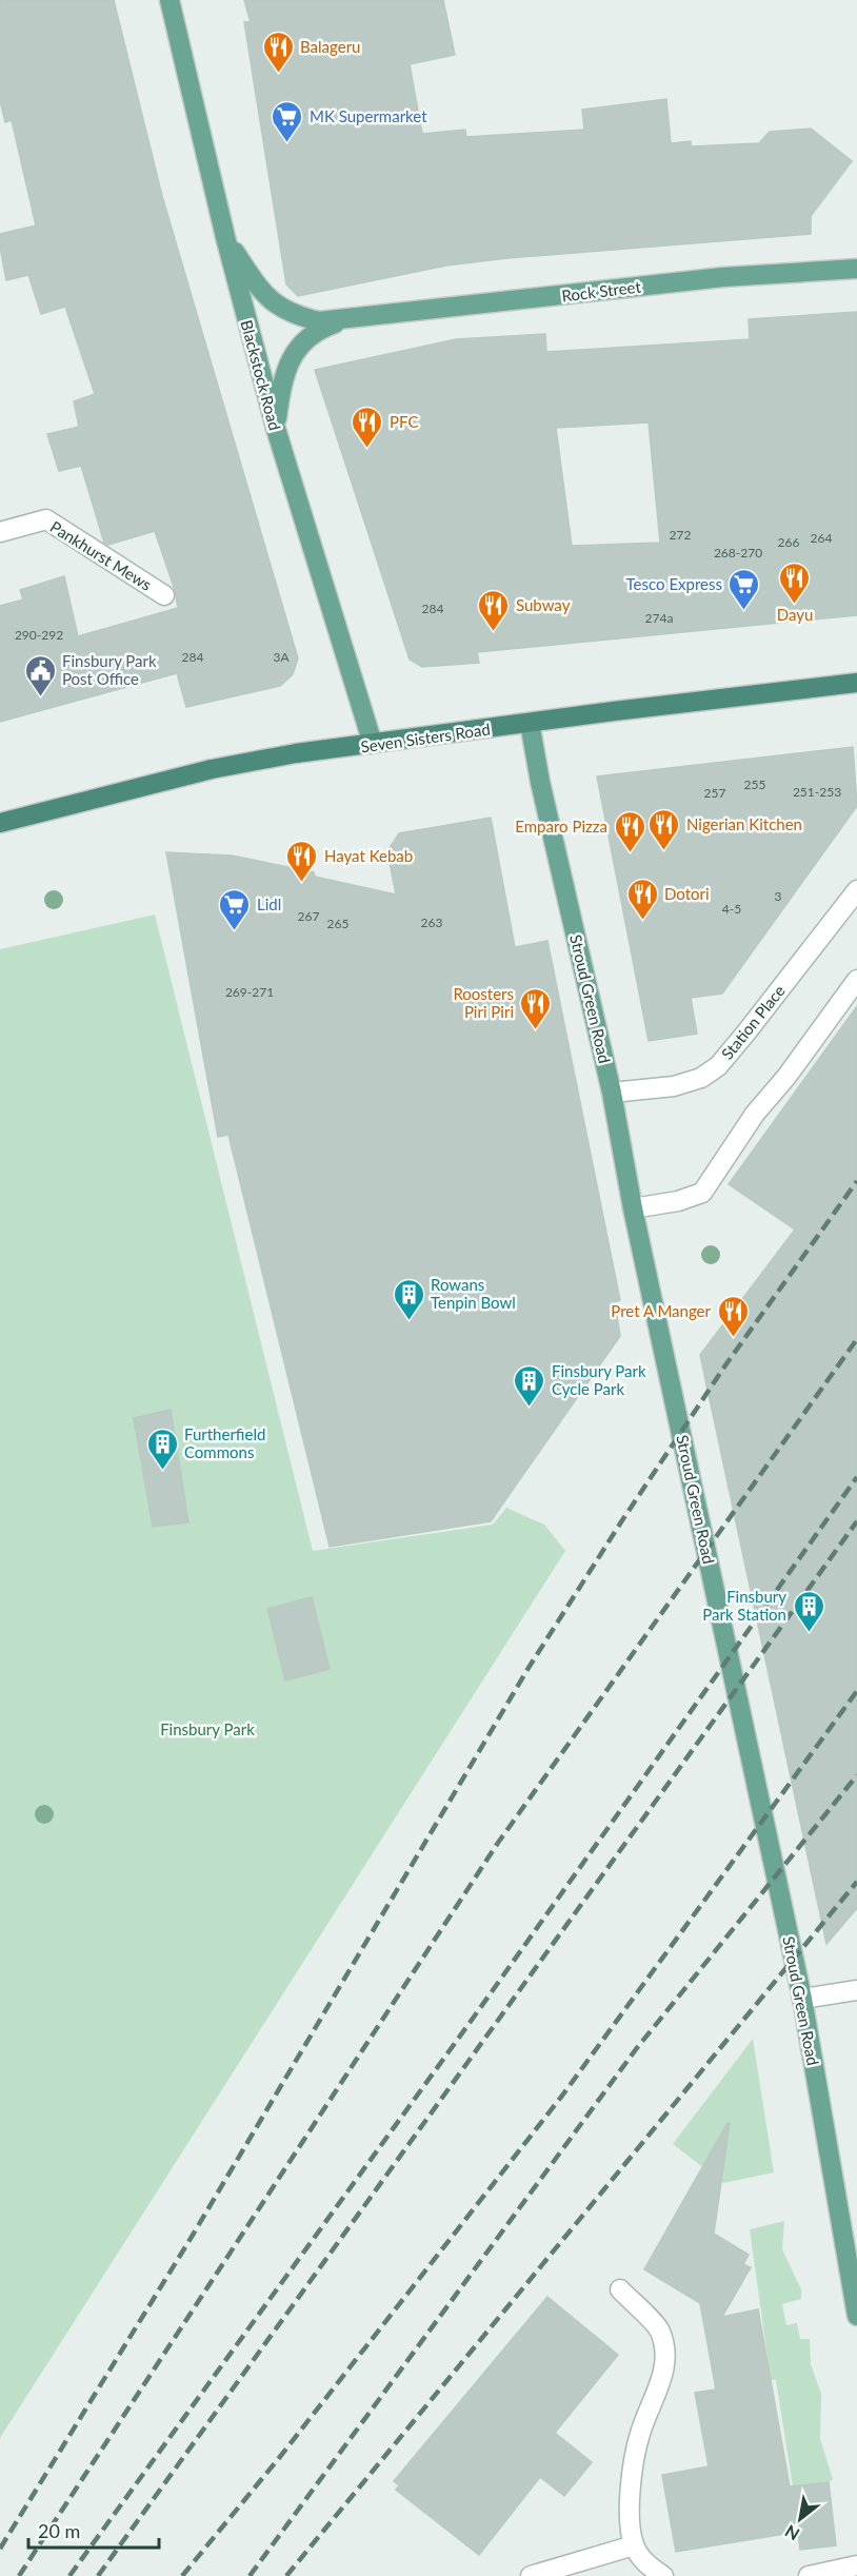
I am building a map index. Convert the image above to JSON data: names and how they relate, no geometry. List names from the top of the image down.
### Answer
{
  "streets": {
    "highway": ["Seven Sisters Road"],
    "main road": ["Rock Street", "Blackstock Road", "Stroud Green Road"],
    "lane": ["Pankhurst Mews", "Station Place"]
  },
  "crossings": [
    ["Rock Street", "Blackstock Road"],
    ["Blackstock Road", "Seven Sisters Road"],
    ["Seven Sisters Road", "Stroud Green Road"],
    ["Stroud Green Road", "Station Place"]
  ],
  "parks": ["Finsbury Park"],
  "places": {
    "restaurant": [
      "Balageru",
      "PFC",
      "Dayu",
      "Subway",
      "Nigerian Kitchen",
      "Emparo Pizza",
      "Hayat Kebab",
      "Dotori",
      "Roosters Piri Piri",
      "Pret A Manger"
    ],
    "supermarket": ["MK Supermarket", "Tesco Express", "Lidl"],
    "public building": ["Finsbury Park Post Office"],
    "building": [
      "Rowans Tenpin Bowl",
      "Finsbury Park Cycle Park",
      "Furtherfield Commons",
      "Finsbury Park Station"
    ]
  },
  "house_numbers": [
    "272",
    "264",
    "266",
    "268-270",
    "284",
    "274a",
    "290-292",
    "284",
    "3A",
    "255",
    "251-253",
    "257",
    "3",
    "4-5",
    "267",
    "263",
    "265",
    "269-271"
  ],
  "scale_bar": "20 m",
  "north": "bottom left"
}
